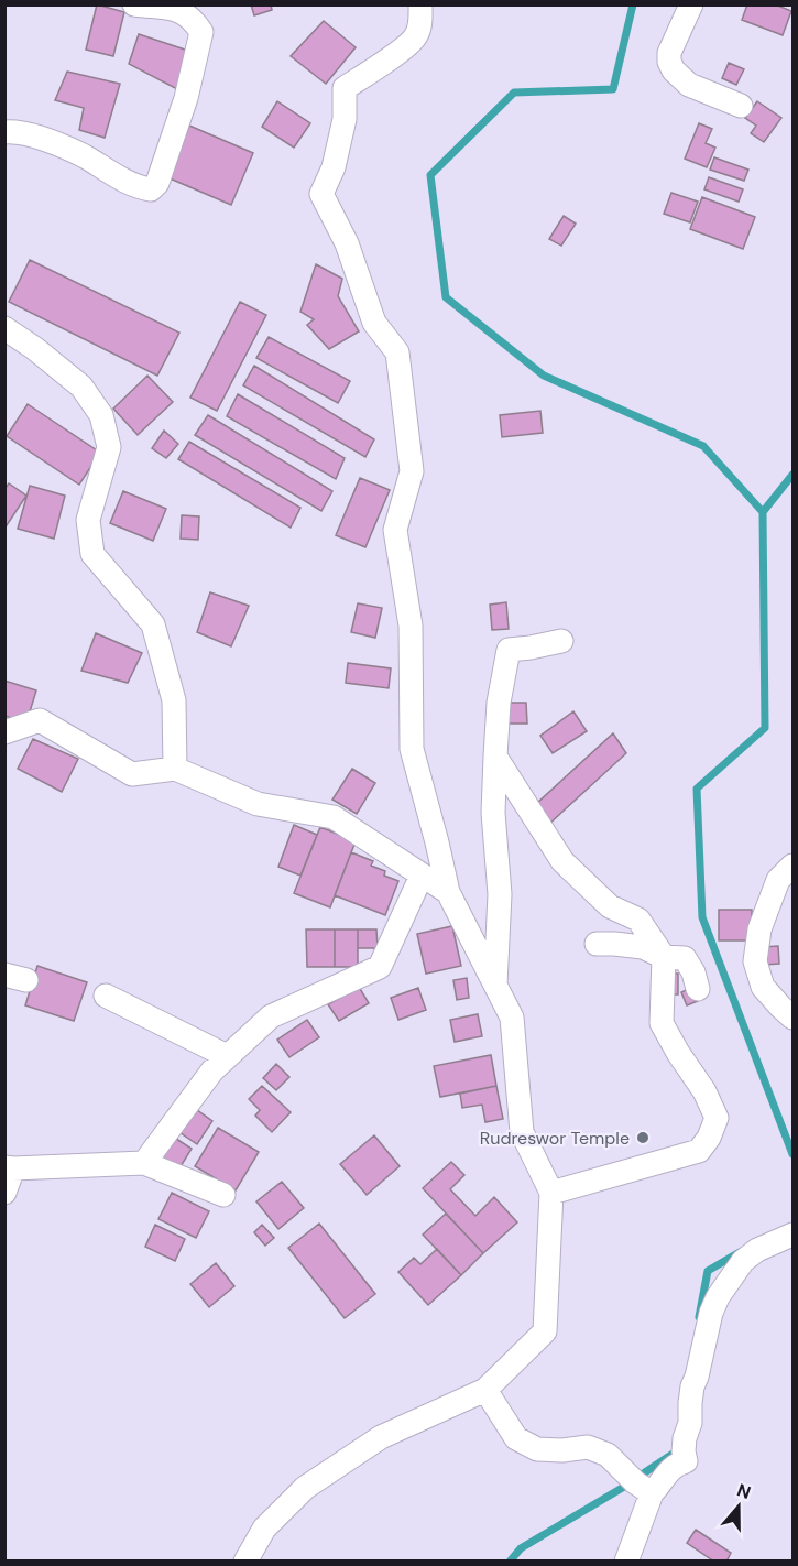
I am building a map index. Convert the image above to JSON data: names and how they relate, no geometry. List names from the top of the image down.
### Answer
{
  "places": ["Rudreswor Temple"],
  "north": "top"
}
